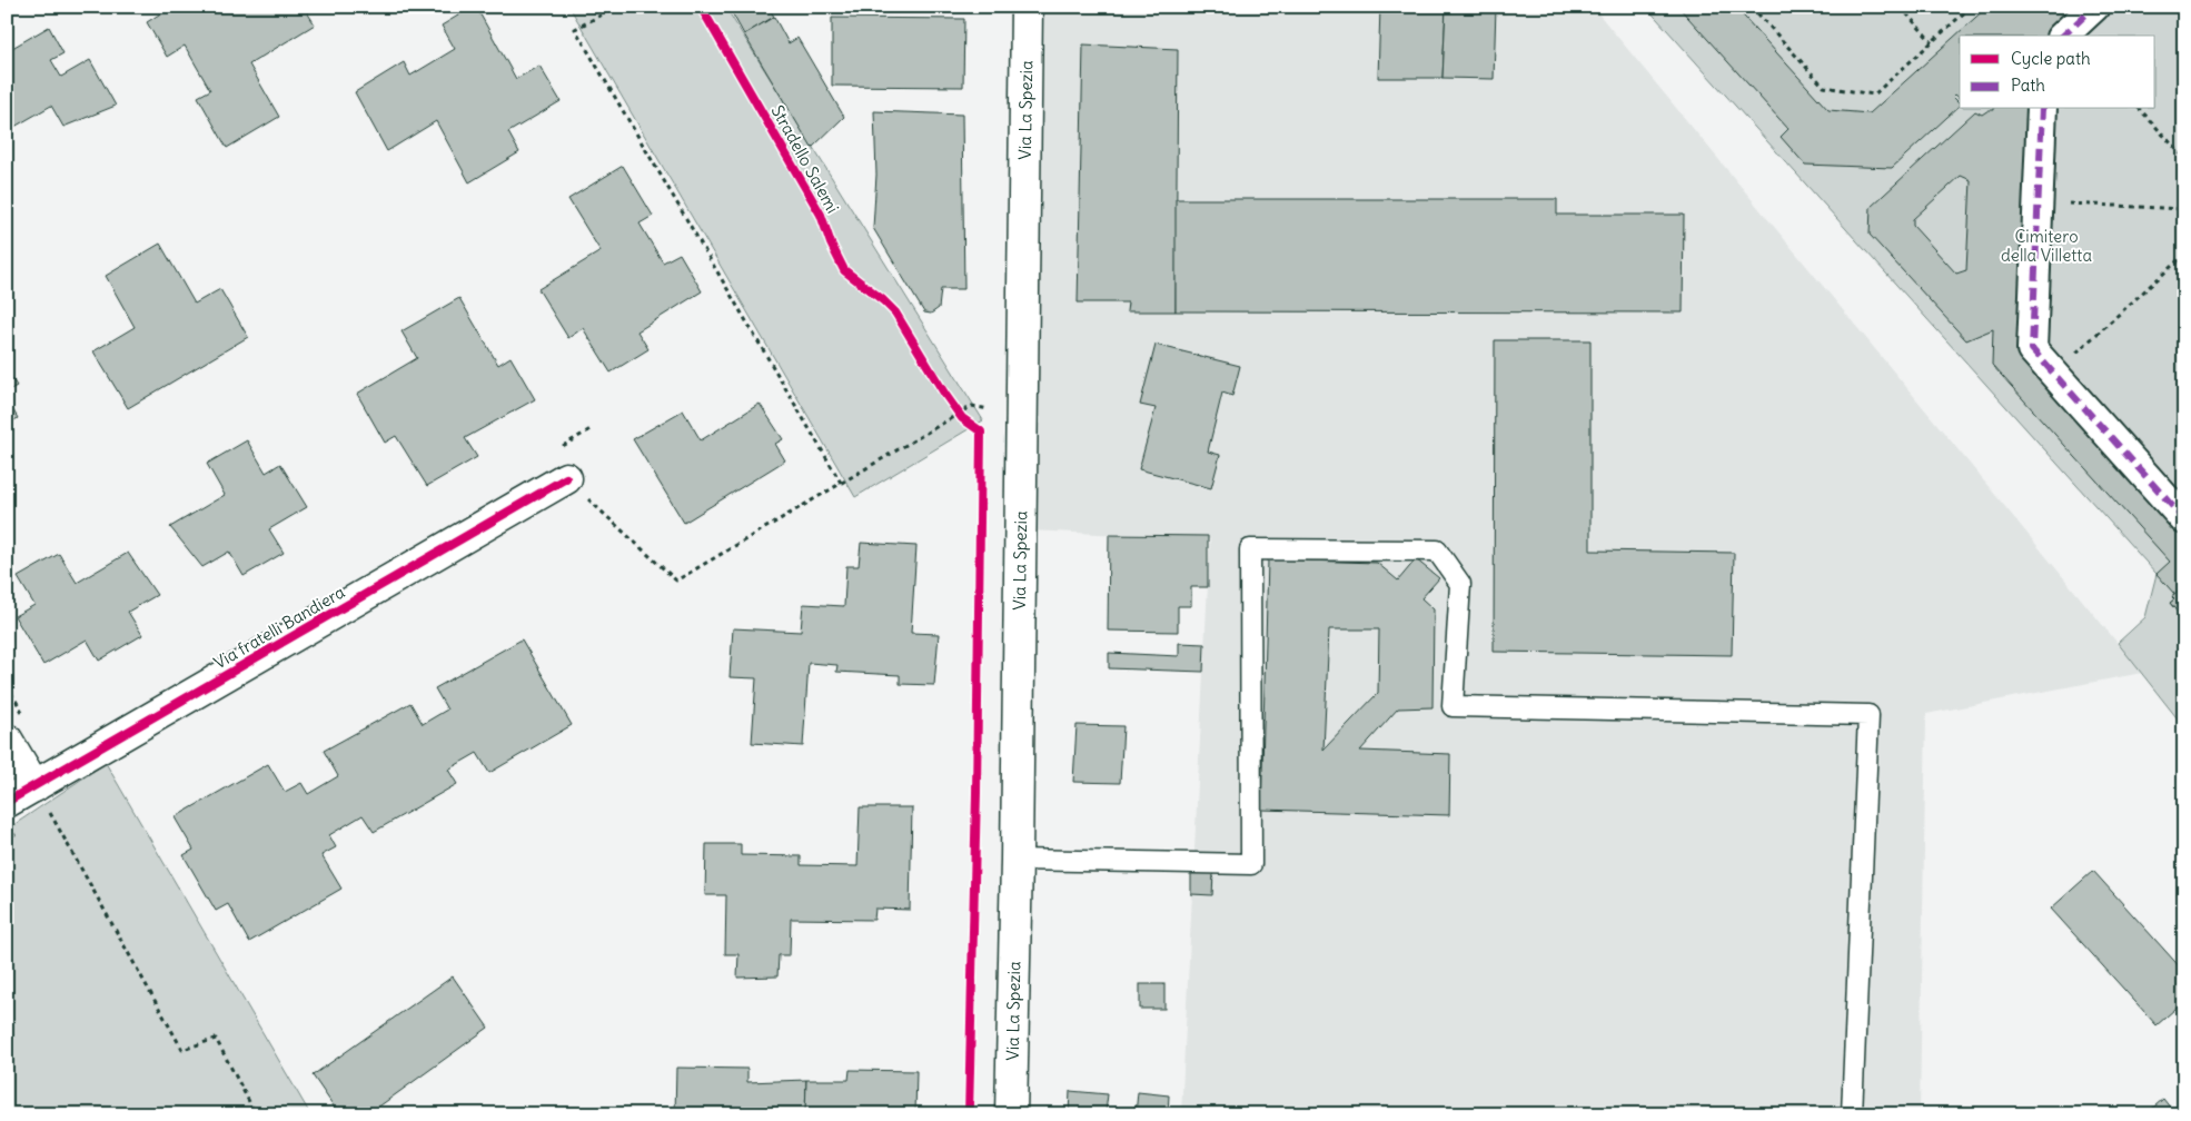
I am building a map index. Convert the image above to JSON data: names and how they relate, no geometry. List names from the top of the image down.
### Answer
{
  "streets": {
    "main road": ["Via La Spezia", "Via fratelli Bandiera"],
    "cycle path": ["Stradello Salemi"]
  },
  "parks": ["Cimitero della Villetta"],
  "legend": ["Cycle path", "Path"]
}
